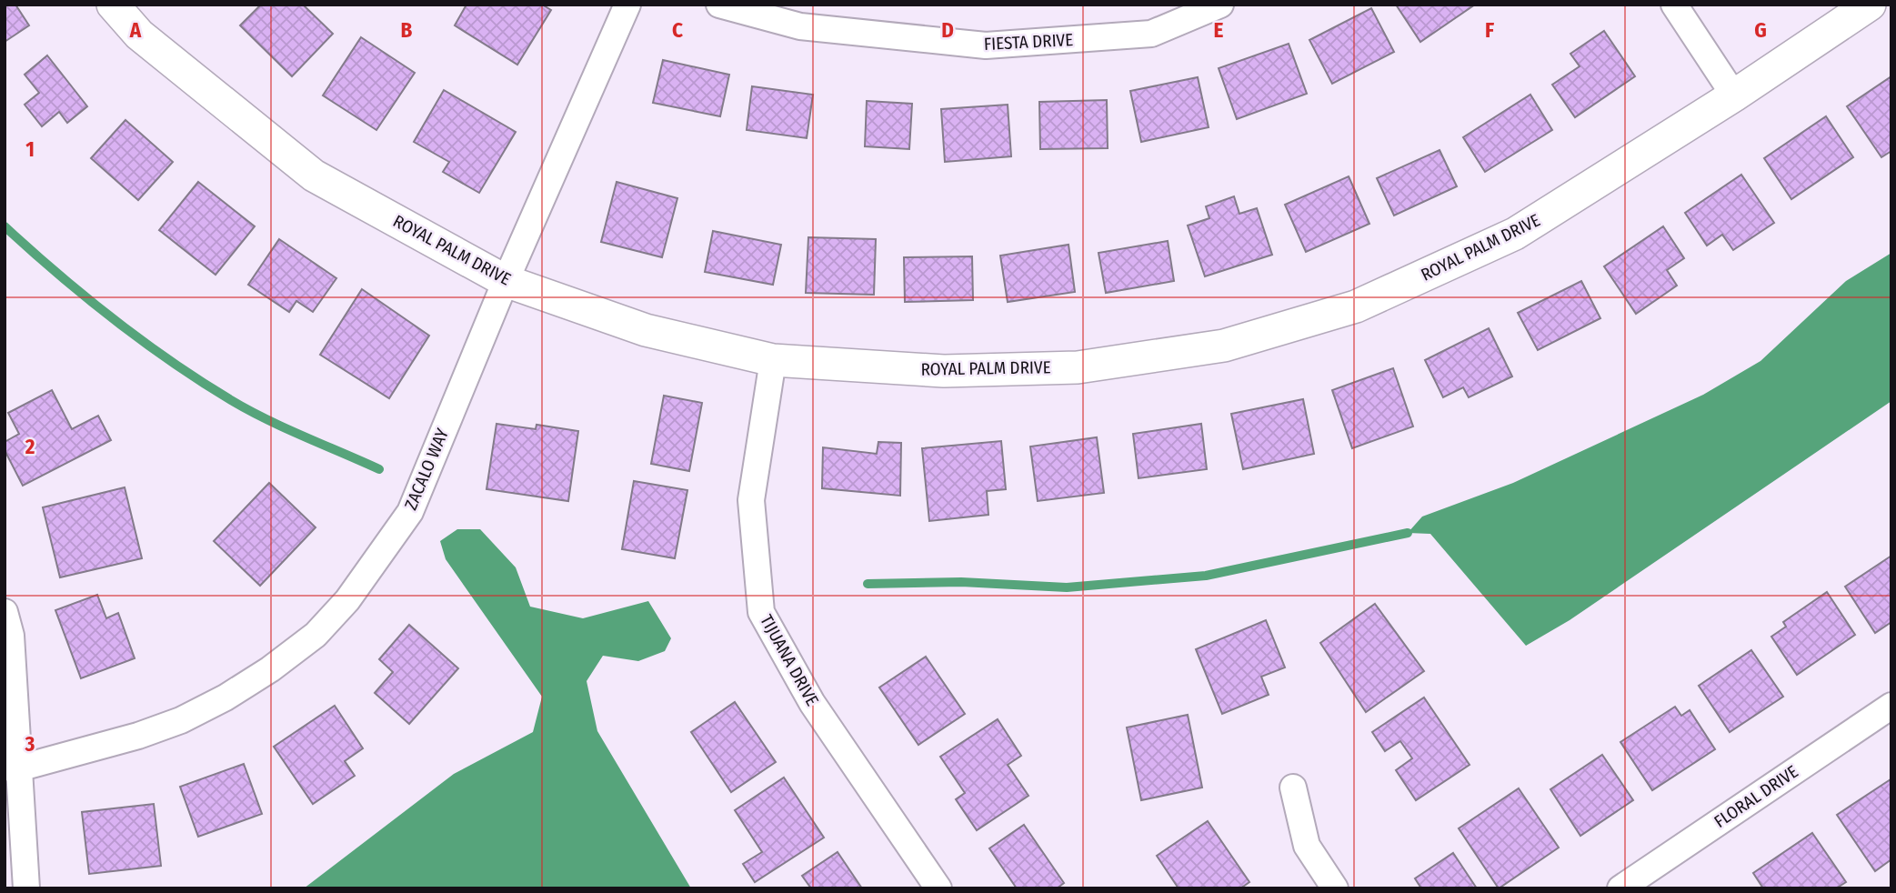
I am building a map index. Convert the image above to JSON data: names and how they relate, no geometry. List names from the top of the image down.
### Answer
{
  "streets": {
    "street": [
      "FIESTA DRIVE",
      "ROYAL PALM DRIVE",
      "ZACALO WAY",
      "TIJUANA DRIVE",
      "FLORAL DRIVE"
    ]
  },
  "crossings": [
    ["ROYAL PALM DRIVE", "ZACALO WAY"],
    ["ROYAL PALM DRIVE", "TIJUANA DRIVE"]
  ],
  "grid": {
    "columns": [
      "A",
      "B",
      "C",
      "D",
      "E",
      "F",
      "G"
    ],
    "rows": ["1", "2", "3"]
  }
}
